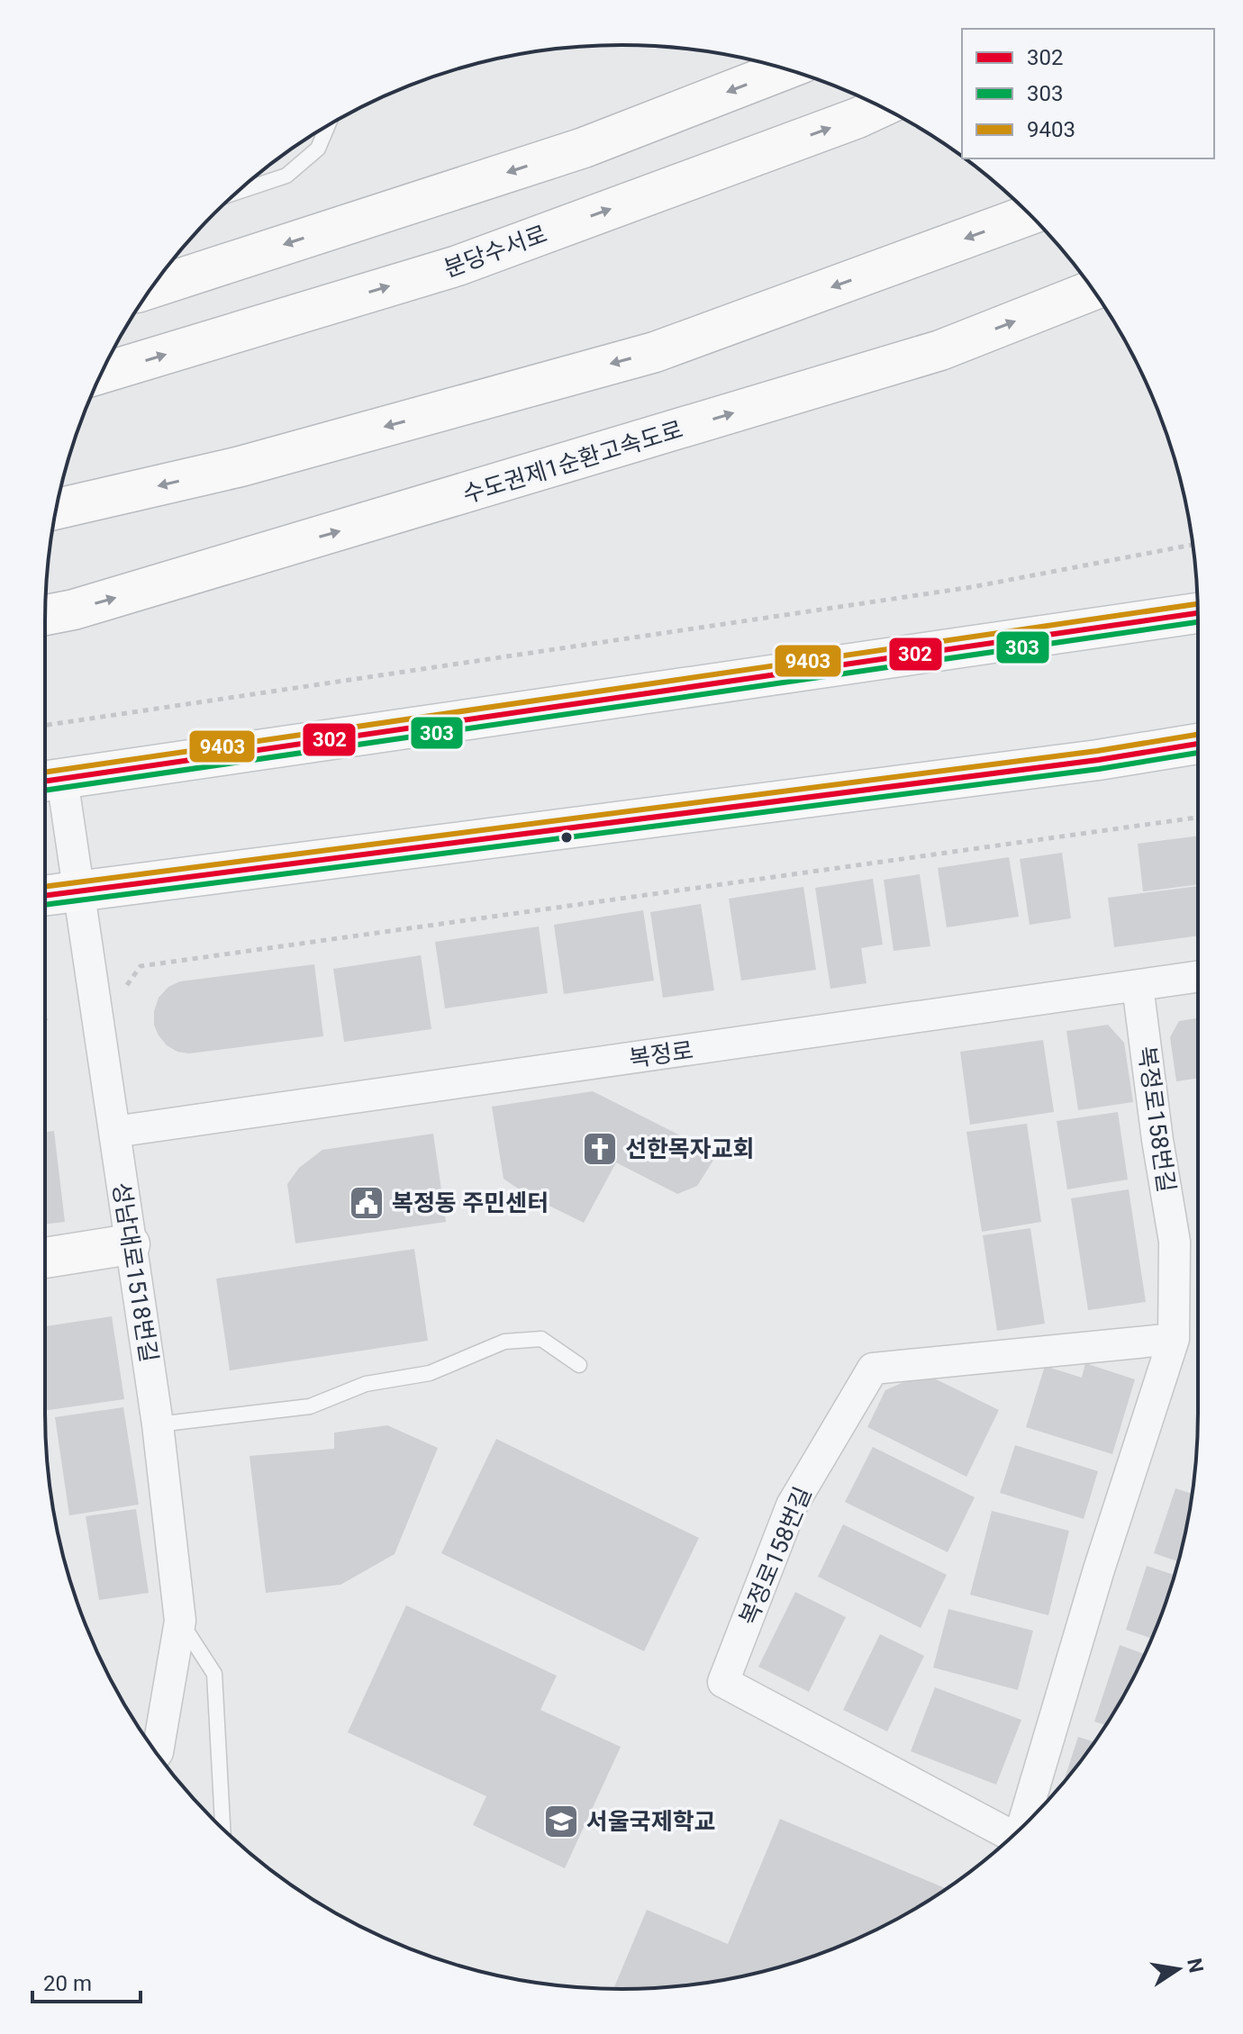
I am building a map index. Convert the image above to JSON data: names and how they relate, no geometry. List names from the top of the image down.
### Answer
{
  "streets": {
    "main road": ["분당수서로", "수도권제1순환고속도로"],
    "street": ["복정로", "복정로158번길", "성남대로1518번길"]
  },
  "crossings": [
    ["복정로", "복정로158번길"],
    ["복정로", "성남대로1518번길"]
  ],
  "places": {
    "church": ["선한목자교회"],
    "public building": ["복정동 주민센터"],
    "school or university": ["서울국제학교"]
  },
  "lines": ["transit line 9403", "transit line 302", "transit line 303"],
  "legend": ["302", "303", "9403"],
  "scale_bar": "20 m",
  "north": "right"
}
